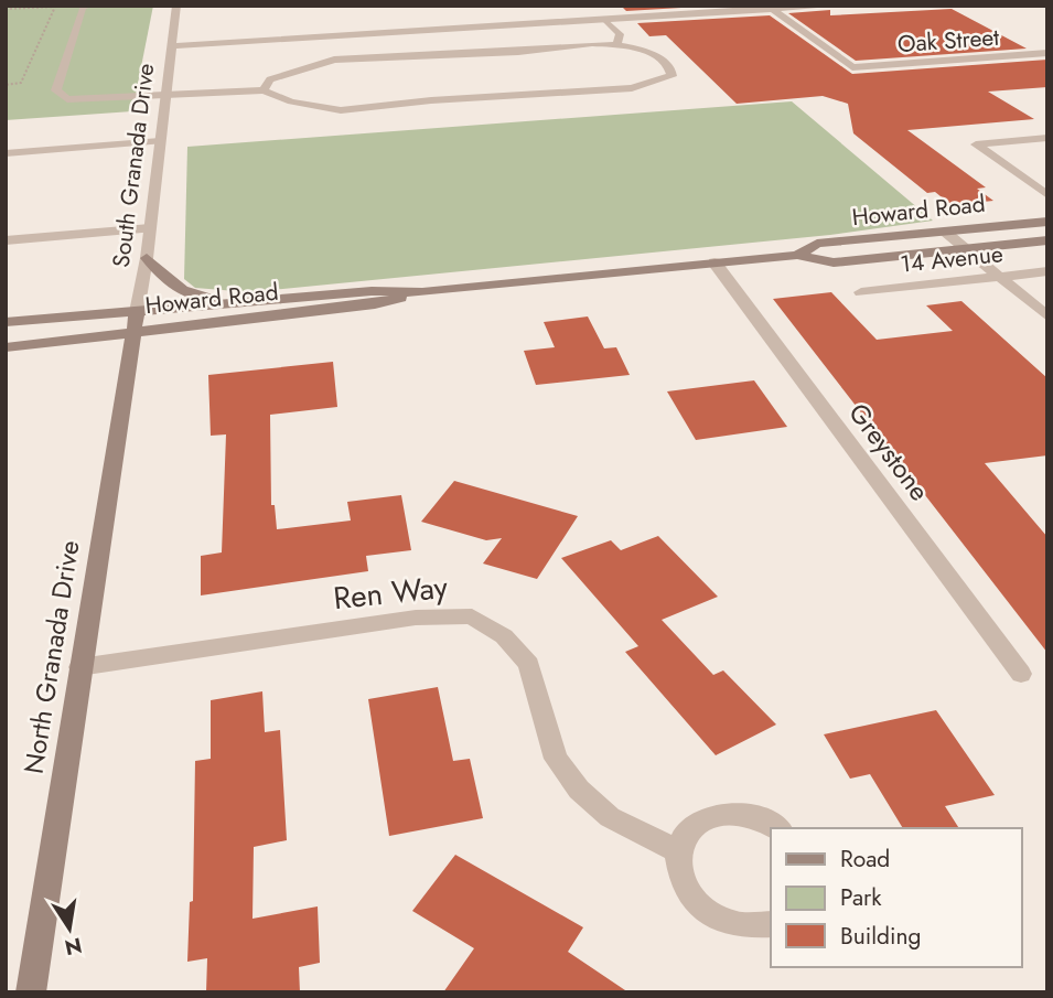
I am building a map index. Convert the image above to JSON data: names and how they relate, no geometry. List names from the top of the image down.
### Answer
{
  "streets": {
    "main road": ["Howard Road", "North Granada Drive"],
    "street": [
      "Oak Street",
      "South Granada Drive",
      "14 Avenue",
      "Greystone",
      "Ren Way"
    ]
  },
  "crossings": [
    ["South Granada Drive", "Howard Road"],
    ["South Granada Drive", "North Granada Drive"],
    ["Howard Road", "Greystone"],
    ["Howard Road", "North Granada Drive"],
    ["Ren Way", "North Granada Drive"]
  ],
  "legend": ["Road", "Park", "Building"],
  "north": "bottom"
}
